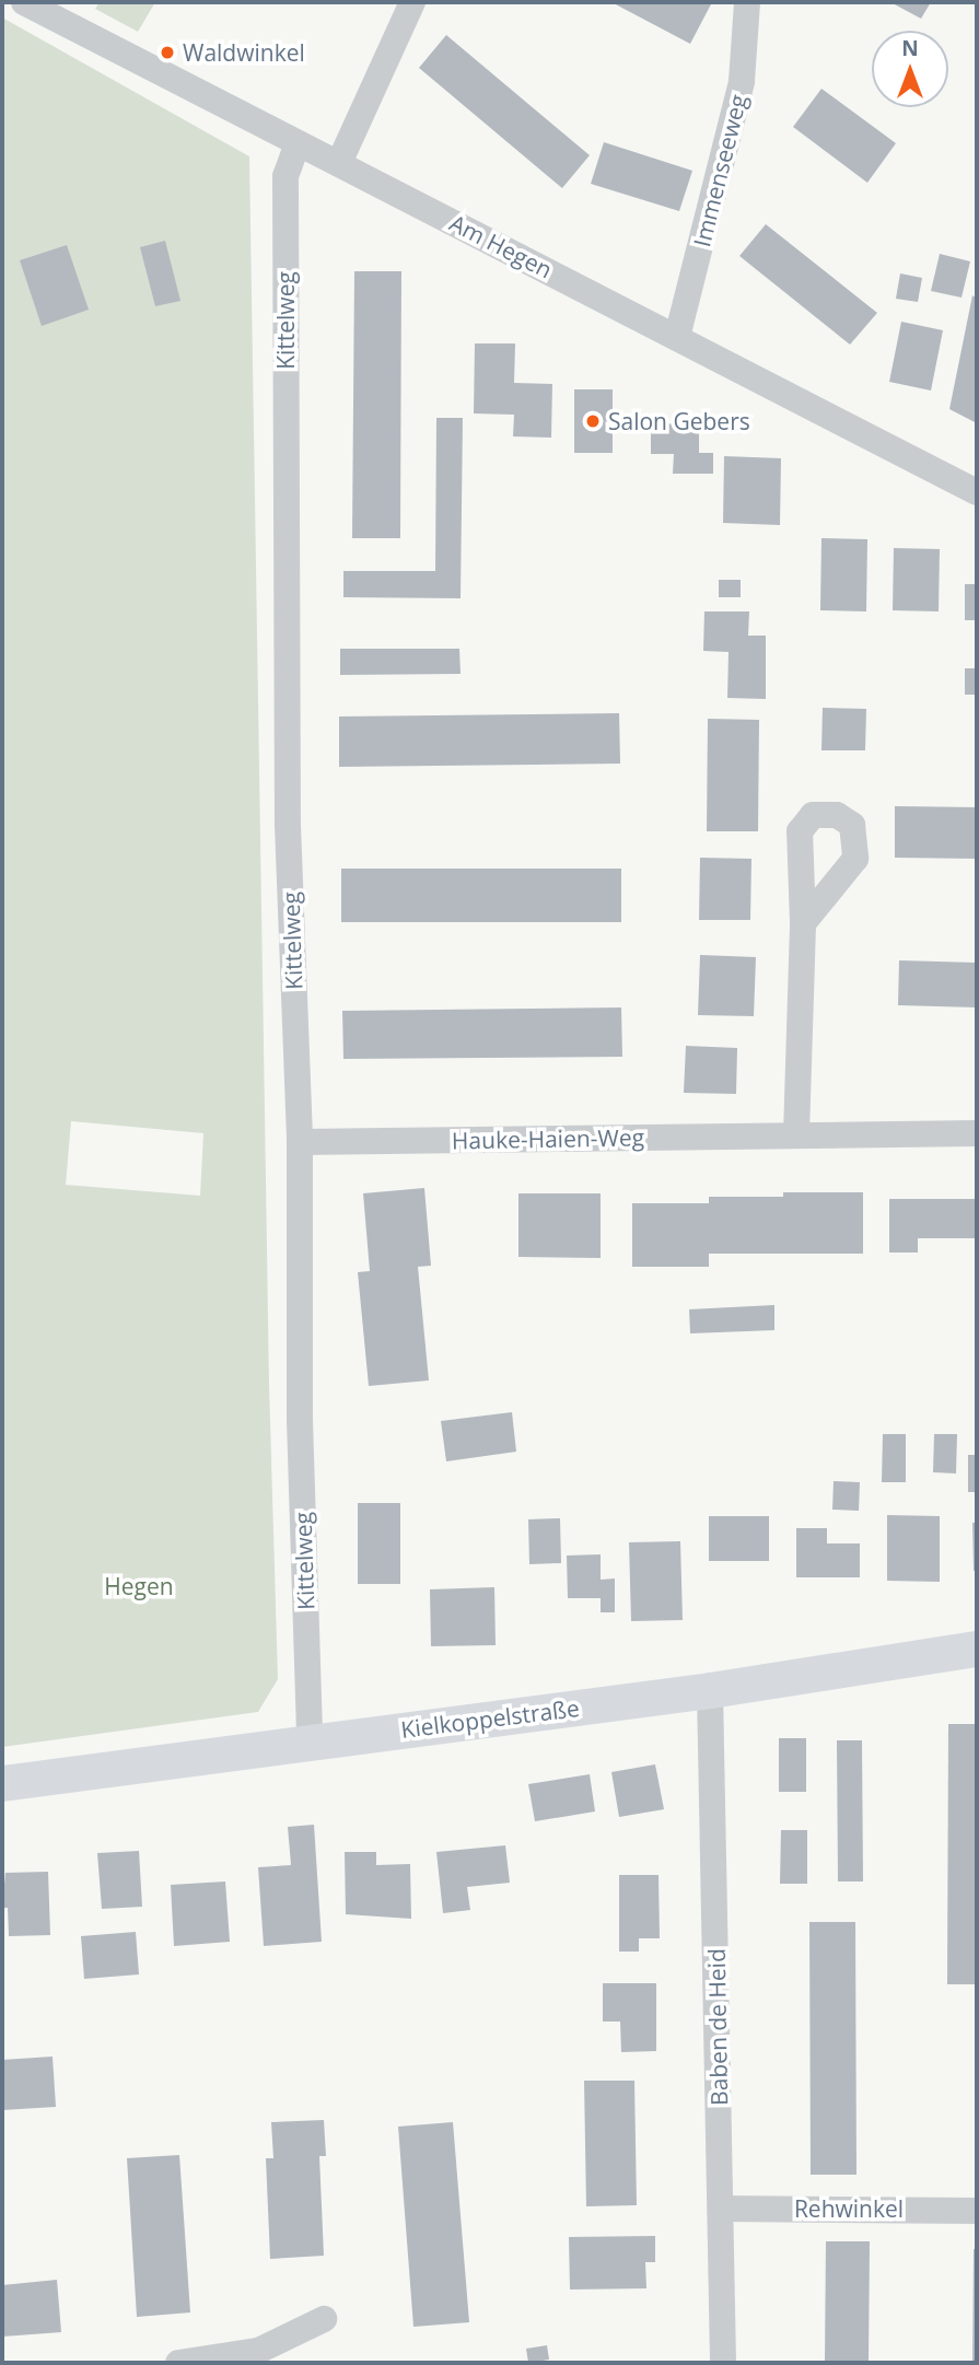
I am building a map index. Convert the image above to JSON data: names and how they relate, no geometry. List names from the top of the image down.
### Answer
{
  "streets": {
    "street": [
      "Immenseeweg",
      "Am Hegen",
      "Kittelweg",
      "Hauke-Haien-Weg",
      "Kielkoppelstraße",
      "Baben de Heid",
      "Rehwinkel"
    ]
  },
  "crossings": [
    ["Immenseeweg", "Am Hegen"],
    ["Am Hegen", "Kittelweg"],
    ["Kittelweg", "Hauke-Haien-Weg"],
    ["Kittelweg", "Kielkoppelstraße"],
    ["Kielkoppelstraße", "Baben de Heid"],
    ["Baben de Heid", "Rehwinkel"]
  ],
  "parks": ["Hegen"],
  "places": ["Waldwinkel", "Salon Gebers"],
  "north": "top"
}
